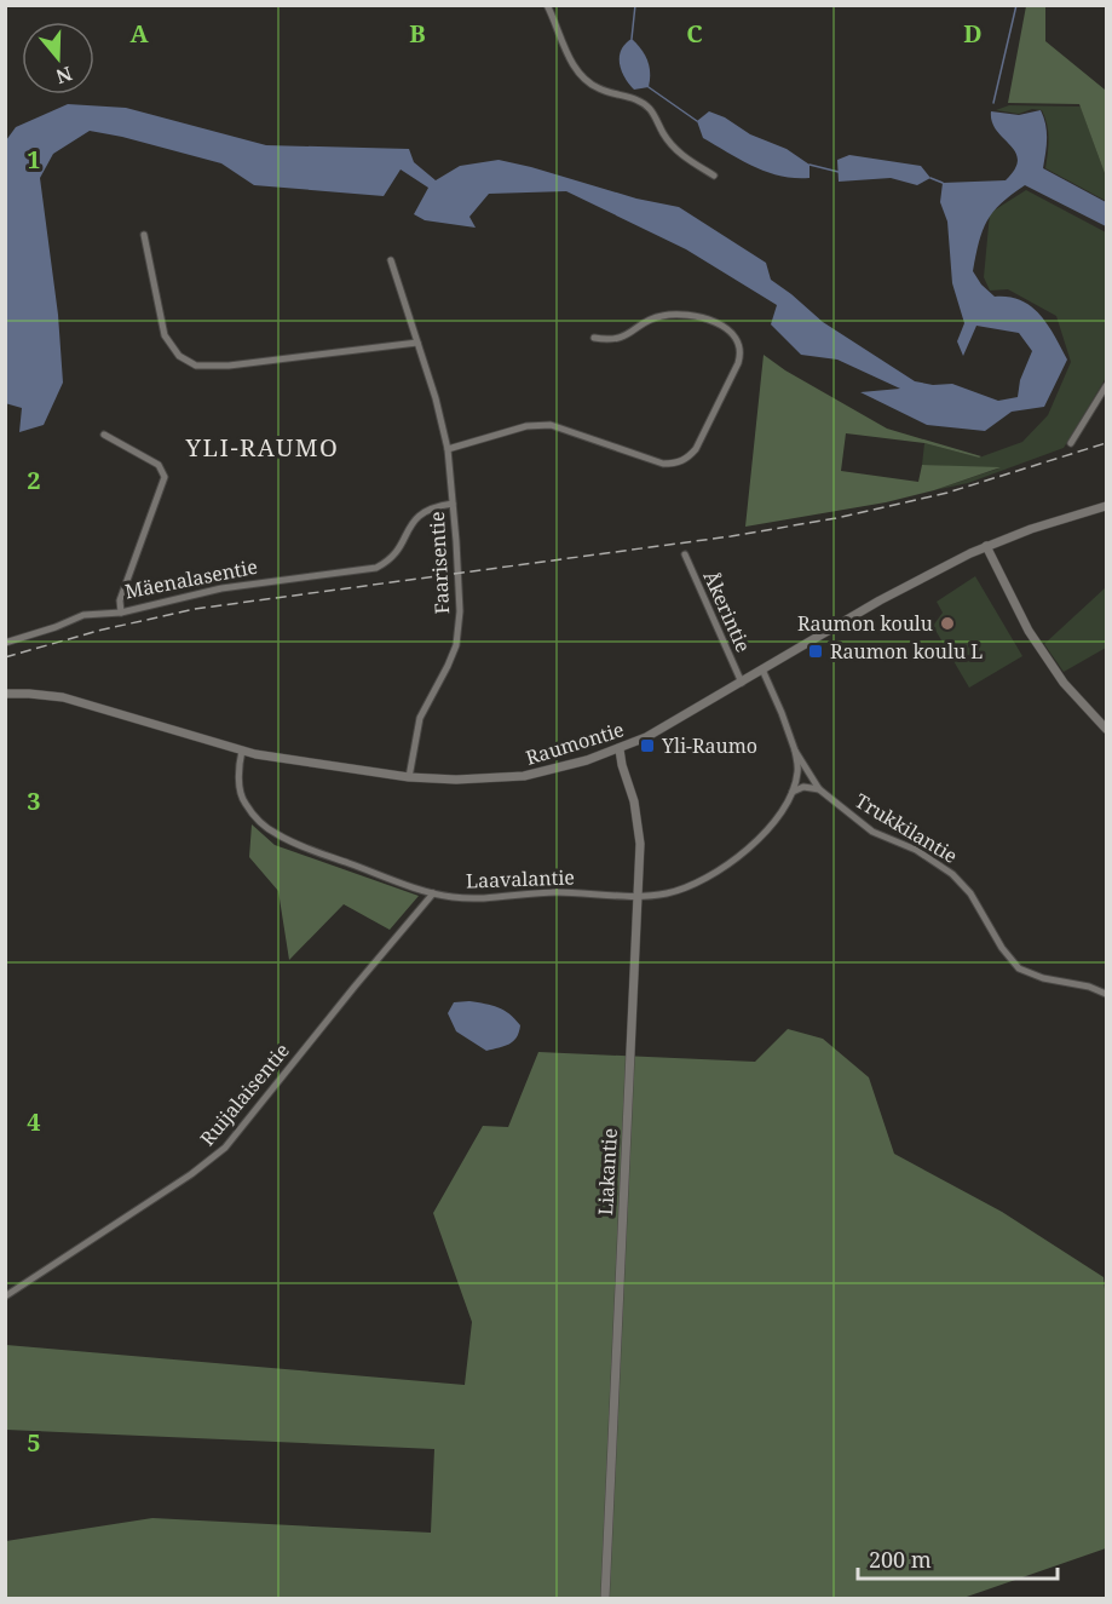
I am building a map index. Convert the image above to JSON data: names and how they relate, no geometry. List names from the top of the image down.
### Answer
{
  "streets": {
    "street": [
      "Faarisentie",
      "Mäenalasentie",
      "Åkerintie",
      "Raumontie",
      "Trukkilantie",
      "Laavalantie",
      "Ruijalaisentie",
      "Liakantie"
    ]
  },
  "crossings": [
    ["Faarisentie", "Mäenalasentie"],
    ["Faarisentie", "Raumontie"],
    ["Åkerintie", "Raumontie"],
    ["Raumontie", "Trukkilantie"],
    ["Raumontie", "Laavalantie"],
    ["Raumontie", "Liakantie"],
    ["Trukkilantie", "Laavalantie"],
    ["Laavalantie", "Ruijalaisentie"],
    ["Laavalantie", "Liakantie"]
  ],
  "districts": ["YLI-RAUMO"],
  "places": {
    "other": ["Raumon koulu"],
    "transit": ["Raumon koulu L", "Yli-Raumo"]
  },
  "scale_bar": "200 m",
  "north": "bottom",
  "grid": {
    "columns": [
      "A",
      "B",
      "C",
      "D"
    ],
    "rows": [
      "1",
      "2",
      "3",
      "4",
      "5"
    ]
  }
}
